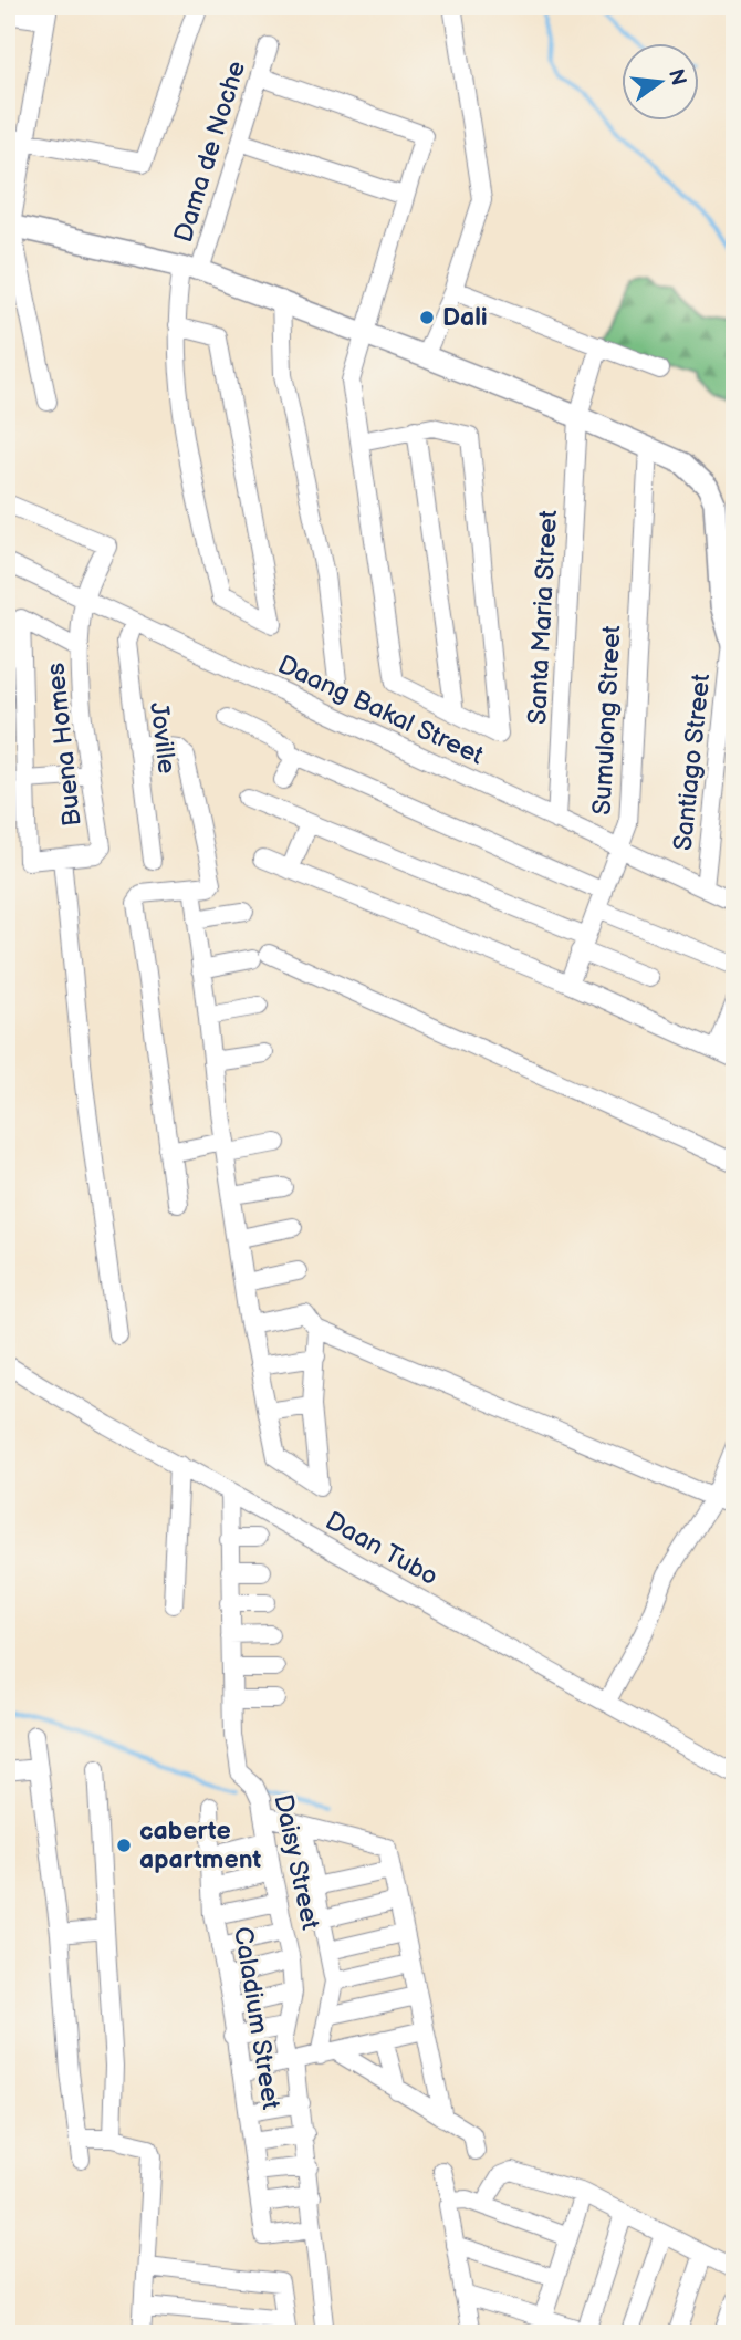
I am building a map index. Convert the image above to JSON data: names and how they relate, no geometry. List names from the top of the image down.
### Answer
{
  "streets": {
    "street": [
      "Dama de Noche",
      "Santa Maria Street",
      "Daang Bakal Street",
      "Sumulong Street",
      "Joville",
      "Buena Homes",
      "Santiago Street",
      "Daan Tubo",
      "Daisy Street",
      "Caladium Street"
    ]
  },
  "crossings": [
    ["Santa Maria Street", "Daang Bakal Street"],
    ["Daang Bakal Street", "Sumulong Street"],
    ["Daang Bakal Street", "Joville"],
    ["Daang Bakal Street", "Buena Homes"],
    ["Daang Bakal Street", "Santiago Street"],
    ["Daan Tubo", "Daisy Street"],
    ["Daisy Street", "Caladium Street"]
  ],
  "places": ["Dali", "caberte apartment"],
  "north": "right"
}
